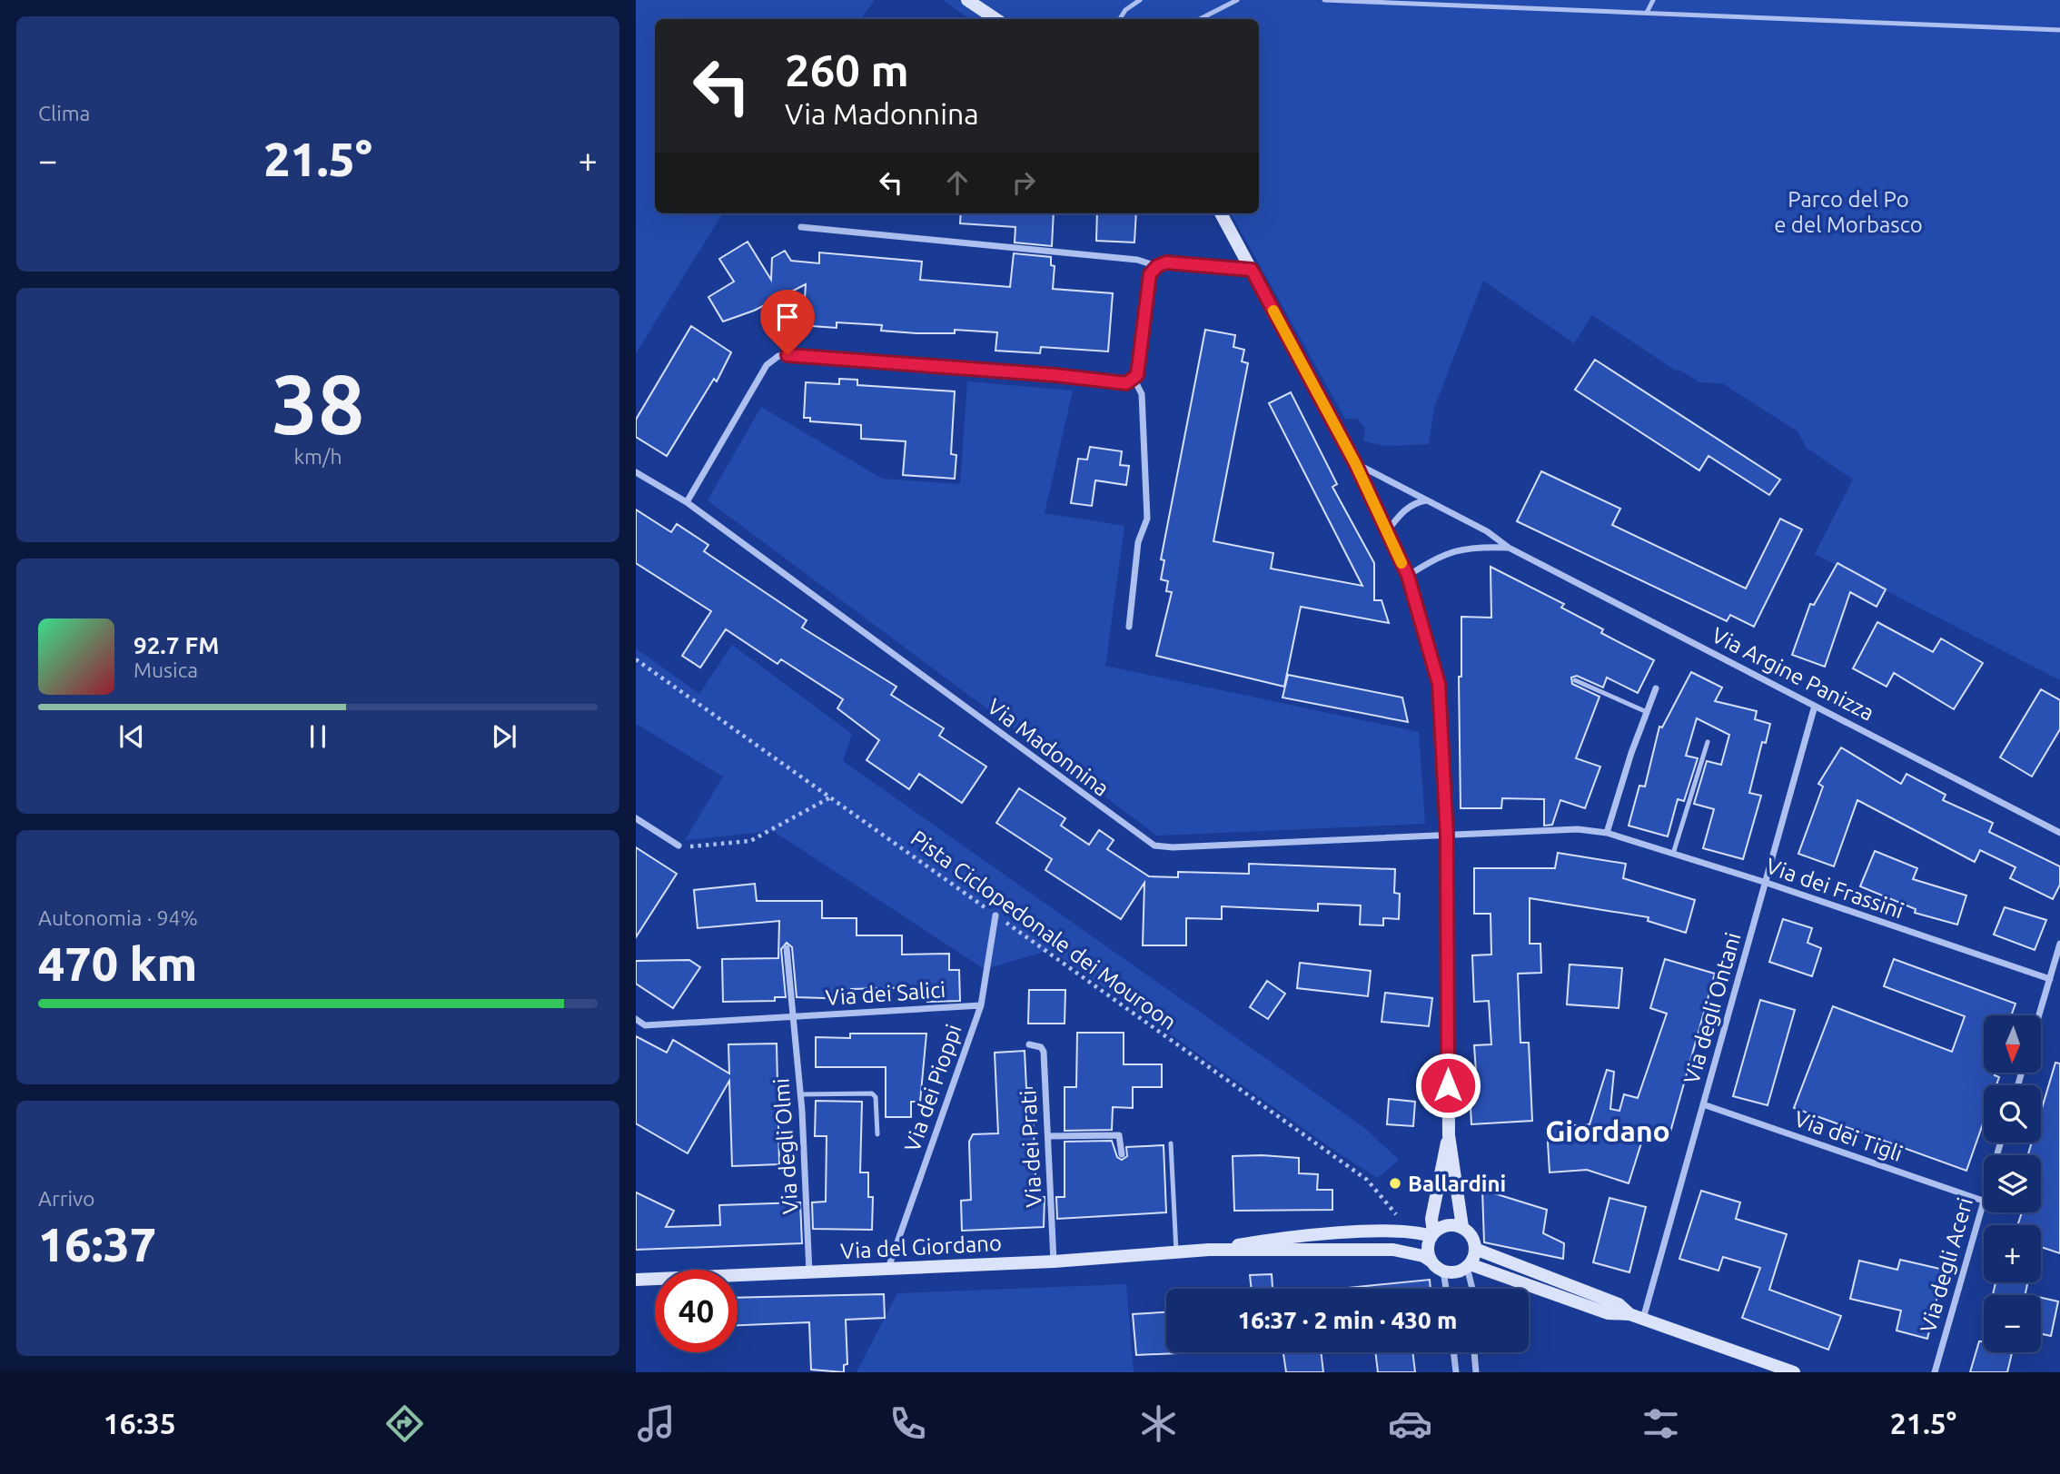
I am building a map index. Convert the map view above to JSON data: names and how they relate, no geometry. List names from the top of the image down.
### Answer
{
  "streets": {
    "street": [
      "Via Argine Panizza",
      "Via Madonnina",
      "Via dei Frassini",
      "Via dei Salici",
      "Via degli Ontani",
      "Via dei Pioppi",
      "Via dei Tigli",
      "Via degli Olmi",
      "Via dei Prati",
      "Via del Giordano",
      "Via degli Aceri"
    ],
    "path": ["Pista Ciclopedonale dei Mouroon"]
  },
  "crossings": [
    ["Via Argine Panizza", "Via degli Ontani"],
    ["Via Madonnina", "Via dei Frassini"],
    ["Via dei Frassini", "Via degli Ontani"],
    ["Pista Ciclopedonale dei Mouroon", "Via dei Pioppi"],
    ["Pista Ciclopedonale dei Mouroon", "Via del Giordano"],
    ["Via dei Salici", "Via dei Pioppi"],
    ["Via dei Salici", "Via degli Olmi"],
    ["Via degli Ontani", "Via dei Tigli"],
    ["Via dei Pioppi", "Via del Giordano"],
    ["Via dei Tigli", "Via degli Aceri"],
    ["Via degli Olmi", "Via del Giordano"],
    ["Via dei Prati", "Via del Giordano"]
  ],
  "districts": ["Giordano"],
  "parks": ["Parco del Po e del Morbasco"],
  "places": ["Ballardini"],
  "north": "bottom",
  "page": {
    "tile": [
      "Clima",
      ["38", "km/h"],
      ["Autonomia · 94%", "470 km"],
      ["Arrivo", "16:37"]
    ],
    "turn": ["260 m", "Via Madonnina"],
    "heat": ["−", "21.5°", "+"],
    "song": ["92.7 FM", "Musica"],
    "map_buttons": ["+", "−"],
    "limit": "40",
    "trip": "16:37 · 2 min · 430 m",
    "tabs": ["16:35", "21.5°"]
  }
}
